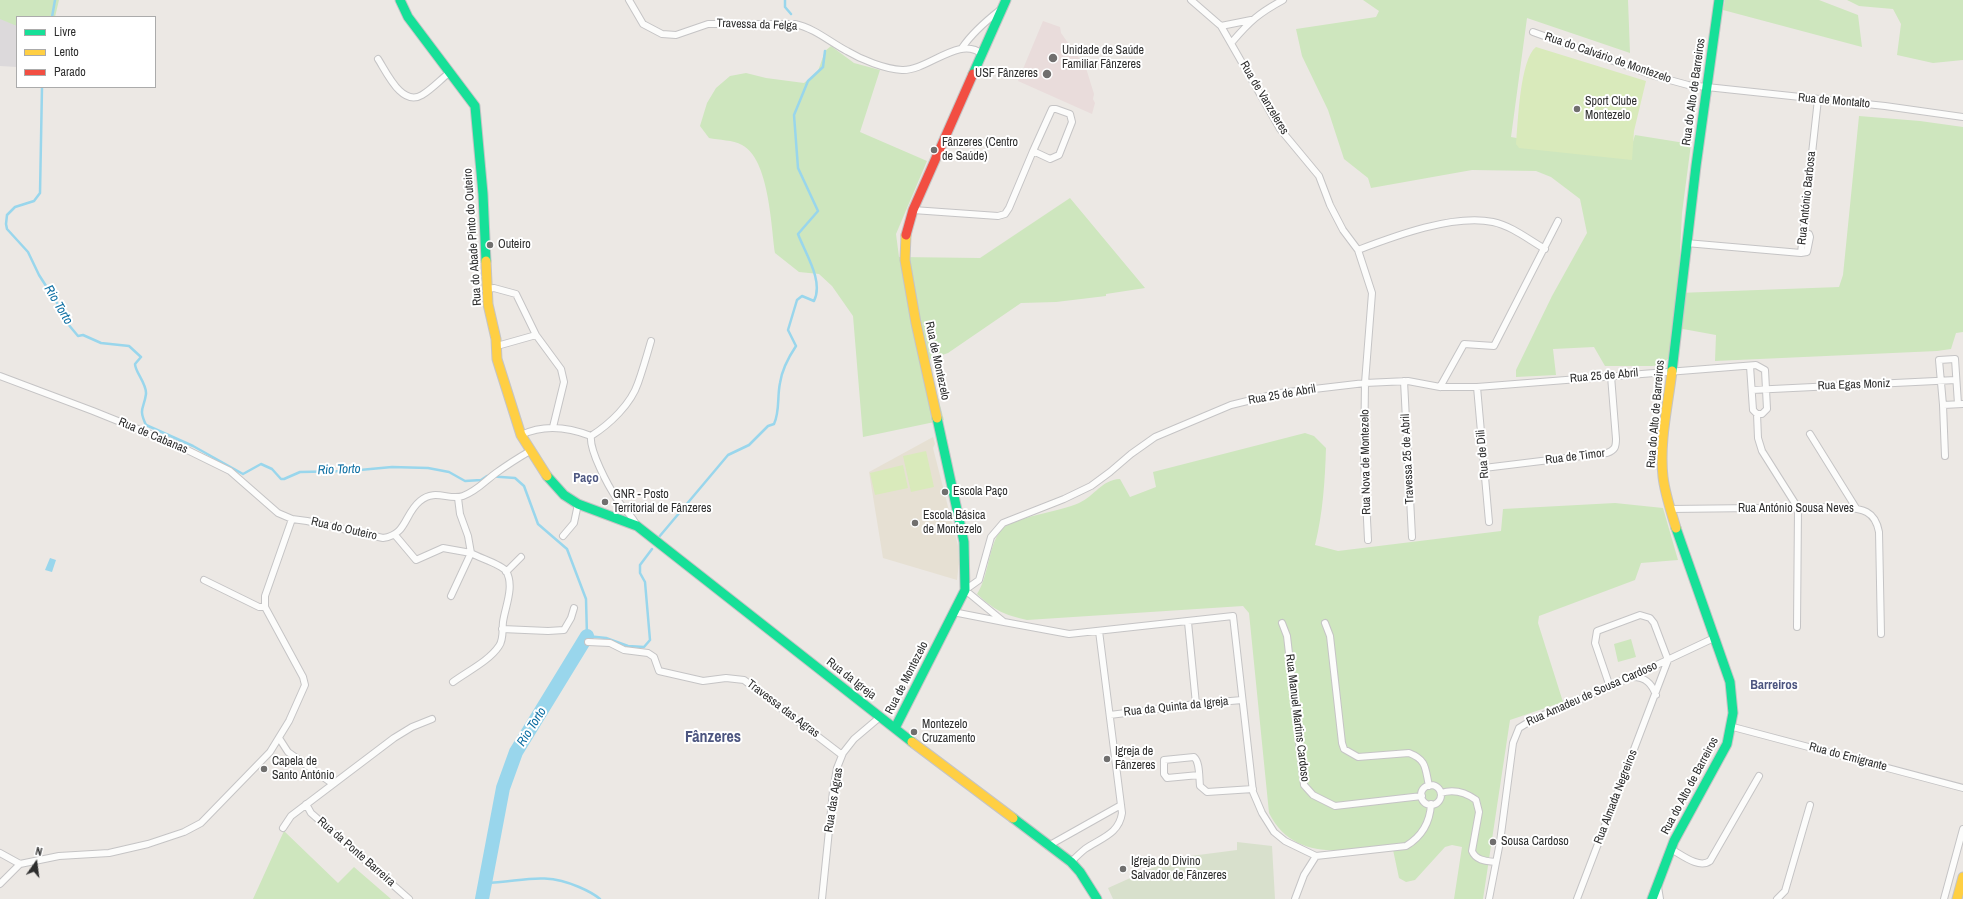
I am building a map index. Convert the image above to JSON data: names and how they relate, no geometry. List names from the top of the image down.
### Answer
{
  "streets": {
    "street": [
      "Travessa da Felga",
      "Rua do Calvário de Montezelo",
      "Rua do Alto de Barreiros",
      "Rua de Vanzeleres",
      "Rua de Montalto",
      "Rua António Barbosa",
      "Rua do Abade Pinto do Outeiro",
      "Rua de Montezelo",
      "Rua 25 de Abril",
      "Rua Egas Moniz",
      "Rua de Cabanas",
      "Rua de Dili",
      "Rua de Timor",
      "Travessa 25 de Abril",
      "Rua Nova de Montezelo",
      "Rua António Sousa Neves",
      "Rua do Outeiro",
      "Rua da Igreja",
      "Rua Amadeu de Sousa Cardoso",
      "Rua da Quinta da Igreja",
      "Travessa das Agras",
      "Rua Manuel Martins Cardoso",
      "Rua do Emigrante",
      "Rua Almada Negreiros",
      "Rua das Agras",
      "Rua da Ponte Barreira"
    ]
  },
  "crossings": [
    ["Rua do Calvário de Montezelo", "Rua do Alto de Barreiros"],
    ["Rua do Calvário de Montezelo", "Rua de Montalto"],
    ["Rua do Alto de Barreiros", "Rua de Montalto"],
    ["Rua do Alto de Barreiros", "Rua António Barbosa"],
    ["Rua do Alto de Barreiros", "Rua 25 de Abril"],
    ["Rua do Alto de Barreiros", "Rua António Sousa Neves"],
    ["Rua do Alto de Barreiros", "Rua Amadeu de Sousa Cardoso"],
    ["Rua do Alto de Barreiros", "Rua do Emigrante"],
    ["Rua de Vanzeleres", "Rua 25 de Abril"],
    ["Rua de Vanzeleres", "Rua Nova de Montezelo"],
    ["Rua de Montalto", "Rua António Barbosa"],
    ["Rua do Abade Pinto do Outeiro", "Rua da Igreja"],
    ["Rua de Montezelo", "Rua 25 de Abril"],
    ["Rua de Montezelo", "Rua da Igreja"],
    ["Rua 25 de Abril", "Rua de Dili"],
    ["Rua 25 de Abril", "Rua de Timor"],
    ["Rua 25 de Abril", "Travessa 25 de Abril"],
    ["Rua 25 de Abril", "Rua Nova de Montezelo"],
    ["Rua de Cabanas", "Rua do Outeiro"],
    ["Rua de Dili", "Rua de Timor"],
    ["Rua da Igreja", "Rua das Agras"],
    ["Rua Amadeu de Sousa Cardoso", "Rua Almada Negreiros"],
    ["Travessa das Agras", "Rua das Agras"]
  ],
  "districts": ["Paço", "Barreiros", "Fânzeres"],
  "water": ["Rio Torto"],
  "places": [
    "Unidade de Saúde Familiar Fânzeres",
    "USF Fânzeres",
    "Sport Clube Montezelo",
    "Fânzeres (Centro de Saúde)",
    "Outeiro",
    "Escola Paço",
    "GNR - Posto Territorial de Fânzeres",
    "Escola Básica de Montezelo",
    "Montezelo Cruzamento",
    "Igreja de Fânzeres",
    "Capela de Santo António",
    "Sousa Cardoso",
    "Igreja do Divino Salvador de Fânzeres"
  ],
  "legend": ["Livre", "Lento", "Parado"],
  "north": "top"
}
